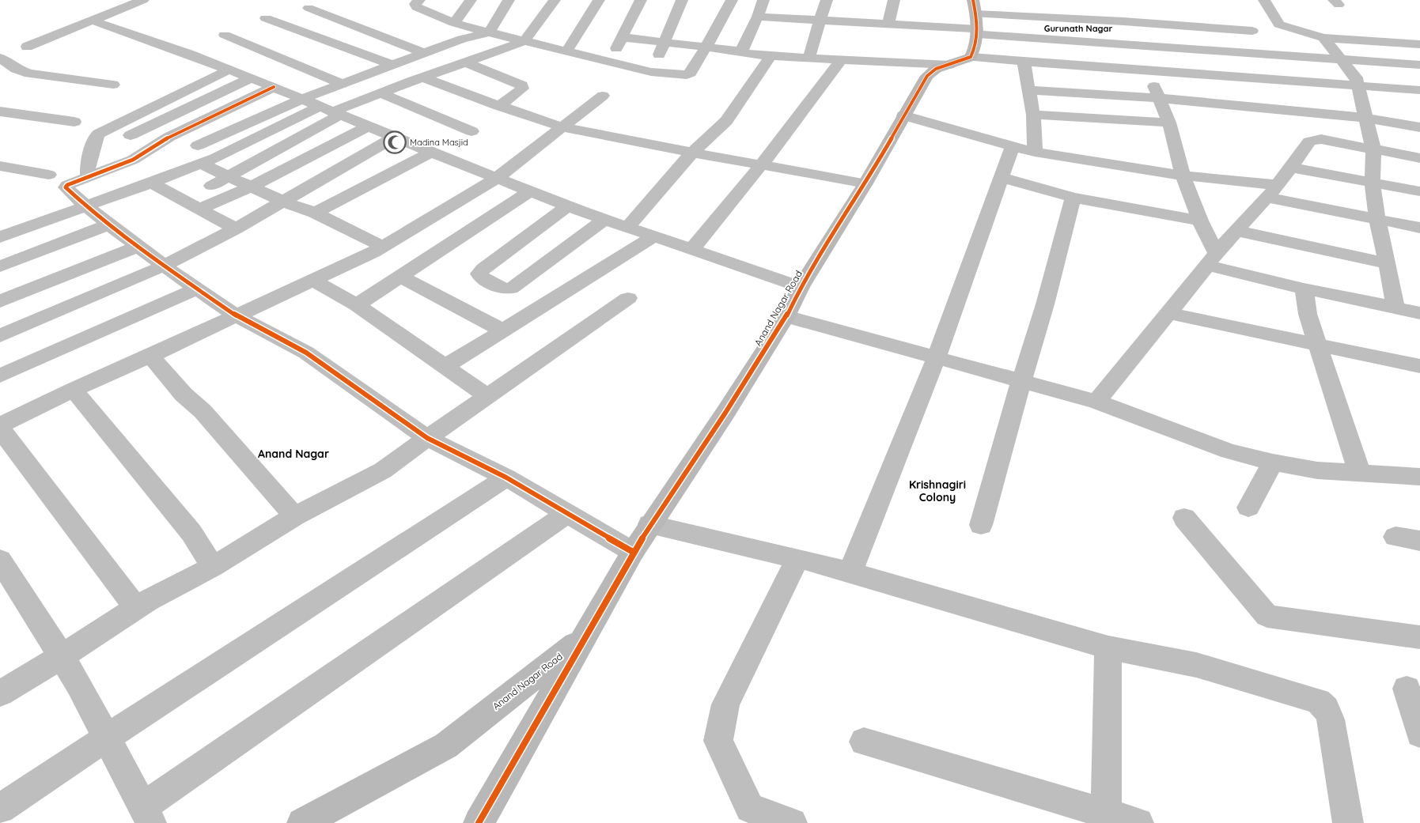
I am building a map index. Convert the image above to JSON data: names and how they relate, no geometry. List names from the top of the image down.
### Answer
{
  "streets": {
    "street": ["Anand Nagar Road"]
  },
  "districts": ["Gurunath Nagar", "Anand Nagar", "Krishnagiri Colony"],
  "places": {
    "mosque": ["Madina Masjid"]
  }
}
